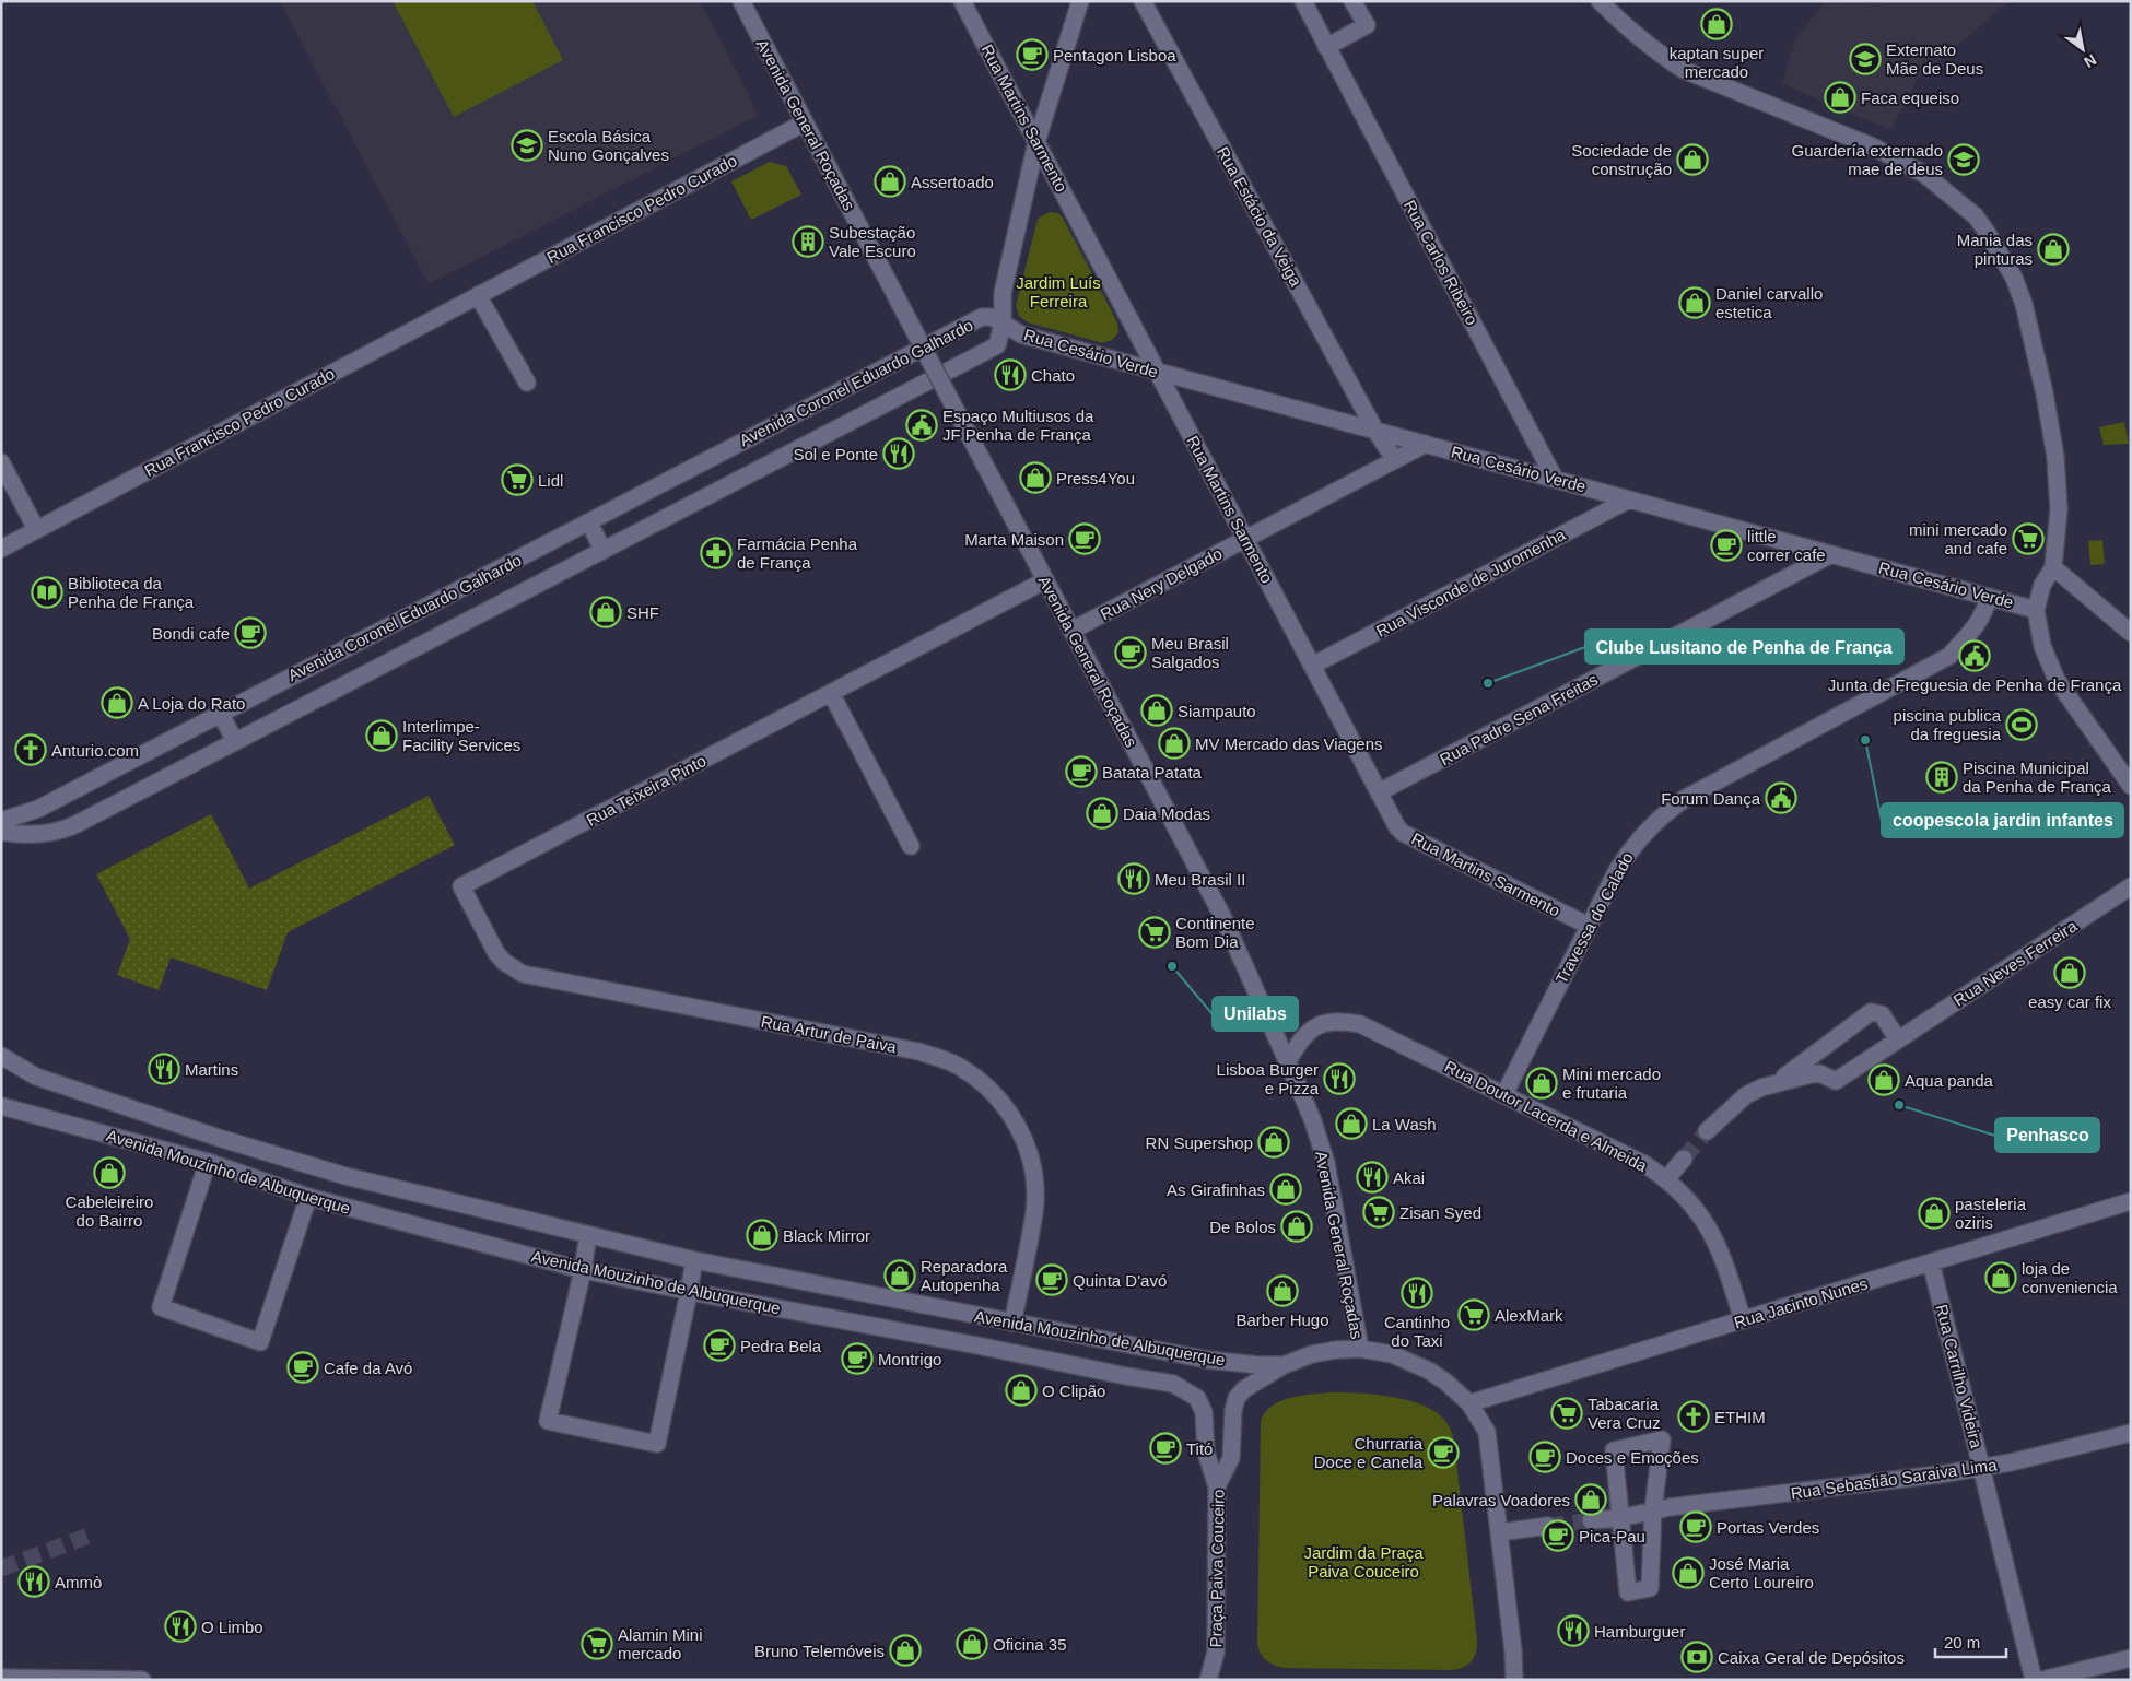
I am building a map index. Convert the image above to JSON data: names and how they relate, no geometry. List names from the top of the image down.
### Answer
{
  "streets": {
    "street": [
      "Rua Martins Sarmento",
      "Avenida General Roçadas",
      "Rua Francisco Pedro Curado",
      "Rua Estácio da Veiga",
      "Rua Carlos Ribeiro",
      "Rua Cesário Verde",
      "Avenida Coronel Eduardo Galhardo",
      "Rua Visconde de Juromenha",
      "Rua Nery Delgado",
      "Rua Padre Sena Freitas",
      "Rua Teixeira Pinto",
      "Travessa do Calado",
      "Rua Neves Ferreira",
      "Rua Artur de Paiva",
      "Rua Doutor Lacerda e Almeida",
      "Avenida Mouzinho de Albuquerque",
      "Rua Jacinto Nunes",
      "Rua Carrilho Videira",
      "Rua Sebastião Saraiva Lima",
      "Praça Paiva Couceiro"
    ]
  },
  "crossings": [
    ["Rua Martins Sarmento", "Rua Cesário Verde"],
    ["Rua Martins Sarmento", "Rua Visconde de Juromenha"],
    ["Rua Martins Sarmento", "Rua Nery Delgado"],
    ["Rua Martins Sarmento", "Rua Padre Sena Freitas"],
    ["Rua Martins Sarmento", "Travessa do Calado"],
    ["Avenida General Roçadas", "Rua Francisco Pedro Curado"],
    ["Avenida General Roçadas", "Rua Nery Delgado"],
    ["Avenida General Roçadas", "Rua Teixeira Pinto"],
    ["Avenida General Roçadas", "Rua Doutor Lacerda e Almeida"],
    ["Avenida General Roçadas", "Praça Paiva Couceiro"],
    ["Rua Estácio da Veiga", "Rua Cesário Verde"],
    ["Rua Carlos Ribeiro", "Rua Cesário Verde"],
    ["Rua Cesário Verde", "Avenida Coronel Eduardo Galhardo"],
    ["Rua Cesário Verde", "Rua Visconde de Juromenha"],
    ["Rua Cesário Verde", "Rua Nery Delgado"],
    ["Rua Cesário Verde", "Rua Padre Sena Freitas"],
    ["Rua Cesário Verde", "Travessa do Calado"],
    ["Rua Teixeira Pinto", "Rua Artur de Paiva"],
    ["Travessa do Calado", "Rua Doutor Lacerda e Almeida"],
    ["Rua Artur de Paiva", "Avenida Mouzinho de Albuquerque"],
    ["Rua Doutor Lacerda e Almeida", "Rua Jacinto Nunes"],
    ["Avenida Mouzinho de Albuquerque", "Praça Paiva Couceiro"],
    ["Rua Jacinto Nunes", "Rua Carrilho Videira"],
    ["Rua Jacinto Nunes", "Praça Paiva Couceiro"],
    ["Rua Carrilho Videira", "Rua Sebastião Saraiva Lima"]
  ],
  "parks": ["Jardim Luís Ferreira", "Jardim da Praça Paiva Couceiro"],
  "places": {
    "shop": [
      "kaptan super mercado",
      "Faca equeiso",
      "Sociedade de construção",
      "Assertoado",
      "Mania das pinturas",
      "Daniel carvallo estetica",
      "Press4You",
      "SHF",
      "A Loja do Rato",
      "Siampauto",
      "Interlimpe- Facility Services",
      "MV Mercado das Viagens",
      "Daia Modas",
      "easy car fix",
      "Aqua panda",
      "Mini mercado e frutaria",
      "La Wash",
      "RN Supershop",
      "Cabeleireiro do Bairro",
      "As Girafinhas",
      "pasteleria oziris",
      "De Bolos",
      "Black Mirror",
      "Reparadora Autopenha",
      "loja de conveniencia",
      "Barber Hugo",
      "O Clipão",
      "Palavras Voadores",
      "José Maria Certo Loureiro",
      "Oficina 35",
      "Bruno Telemóveis"
    ],
    "cafe": [
      "Pentagon Lisboa",
      "Marta Maison",
      "little correr cafe",
      "Bondi cafe",
      "Meu Brasil Salgados",
      "Batata Patata",
      "Quinta D'avó",
      "Pedra Bela",
      "Montrigo",
      "Cafe da Avó",
      "Titó",
      "Churraria Doce e Canela",
      "Doces e Emoções",
      "Portas Verdes",
      "Pica-Pau"
    ],
    "school or university": ["Externato Mãe de Deus", "Escola Básica Nuno Gonçalves", "Guardería externado mae de deus"],
    "building": ["Subestação Vale Escuro", "Piscina Municipal da Penha de França"],
    "restaurant": [
      "Chato",
      "Sol e Ponte",
      "Meu Brasil II",
      "Martins",
      "Lisboa Burger e Pizza",
      "Akai",
      "Cantinho do Taxi",
      "Ammò",
      "O Limbo",
      "Hamburguer"
    ],
    "public building": ["Espaço Multiusos da JF Penha de França", "Junta de Freguesia de Penha de França", "Forum Dança"],
    "supermarket": [
      "Lidl",
      "mini mercado and cafe",
      "Continente Bom Dia",
      "Zisan Syed",
      "AlexMark",
      "Tabacaria Vera Cruz",
      "Alamin Mini mercado"
    ],
    "pharmacy": ["Farmácia Penha de França"],
    "library": ["Biblioteca da Penha de França"],
    "other": [
      "Clube Lusitano de Penha de França",
      "coopescola jardin infantes",
      "Unilabs",
      "Penhasco"
    ],
    "sports": ["piscina publica da freguesia"],
    "church": ["Anturio.com", "ETHIM"],
    "bank": ["Caixa Geral de Depósitos"]
  },
  "scale_bar": "20 m",
  "north": "bottom right"
}
